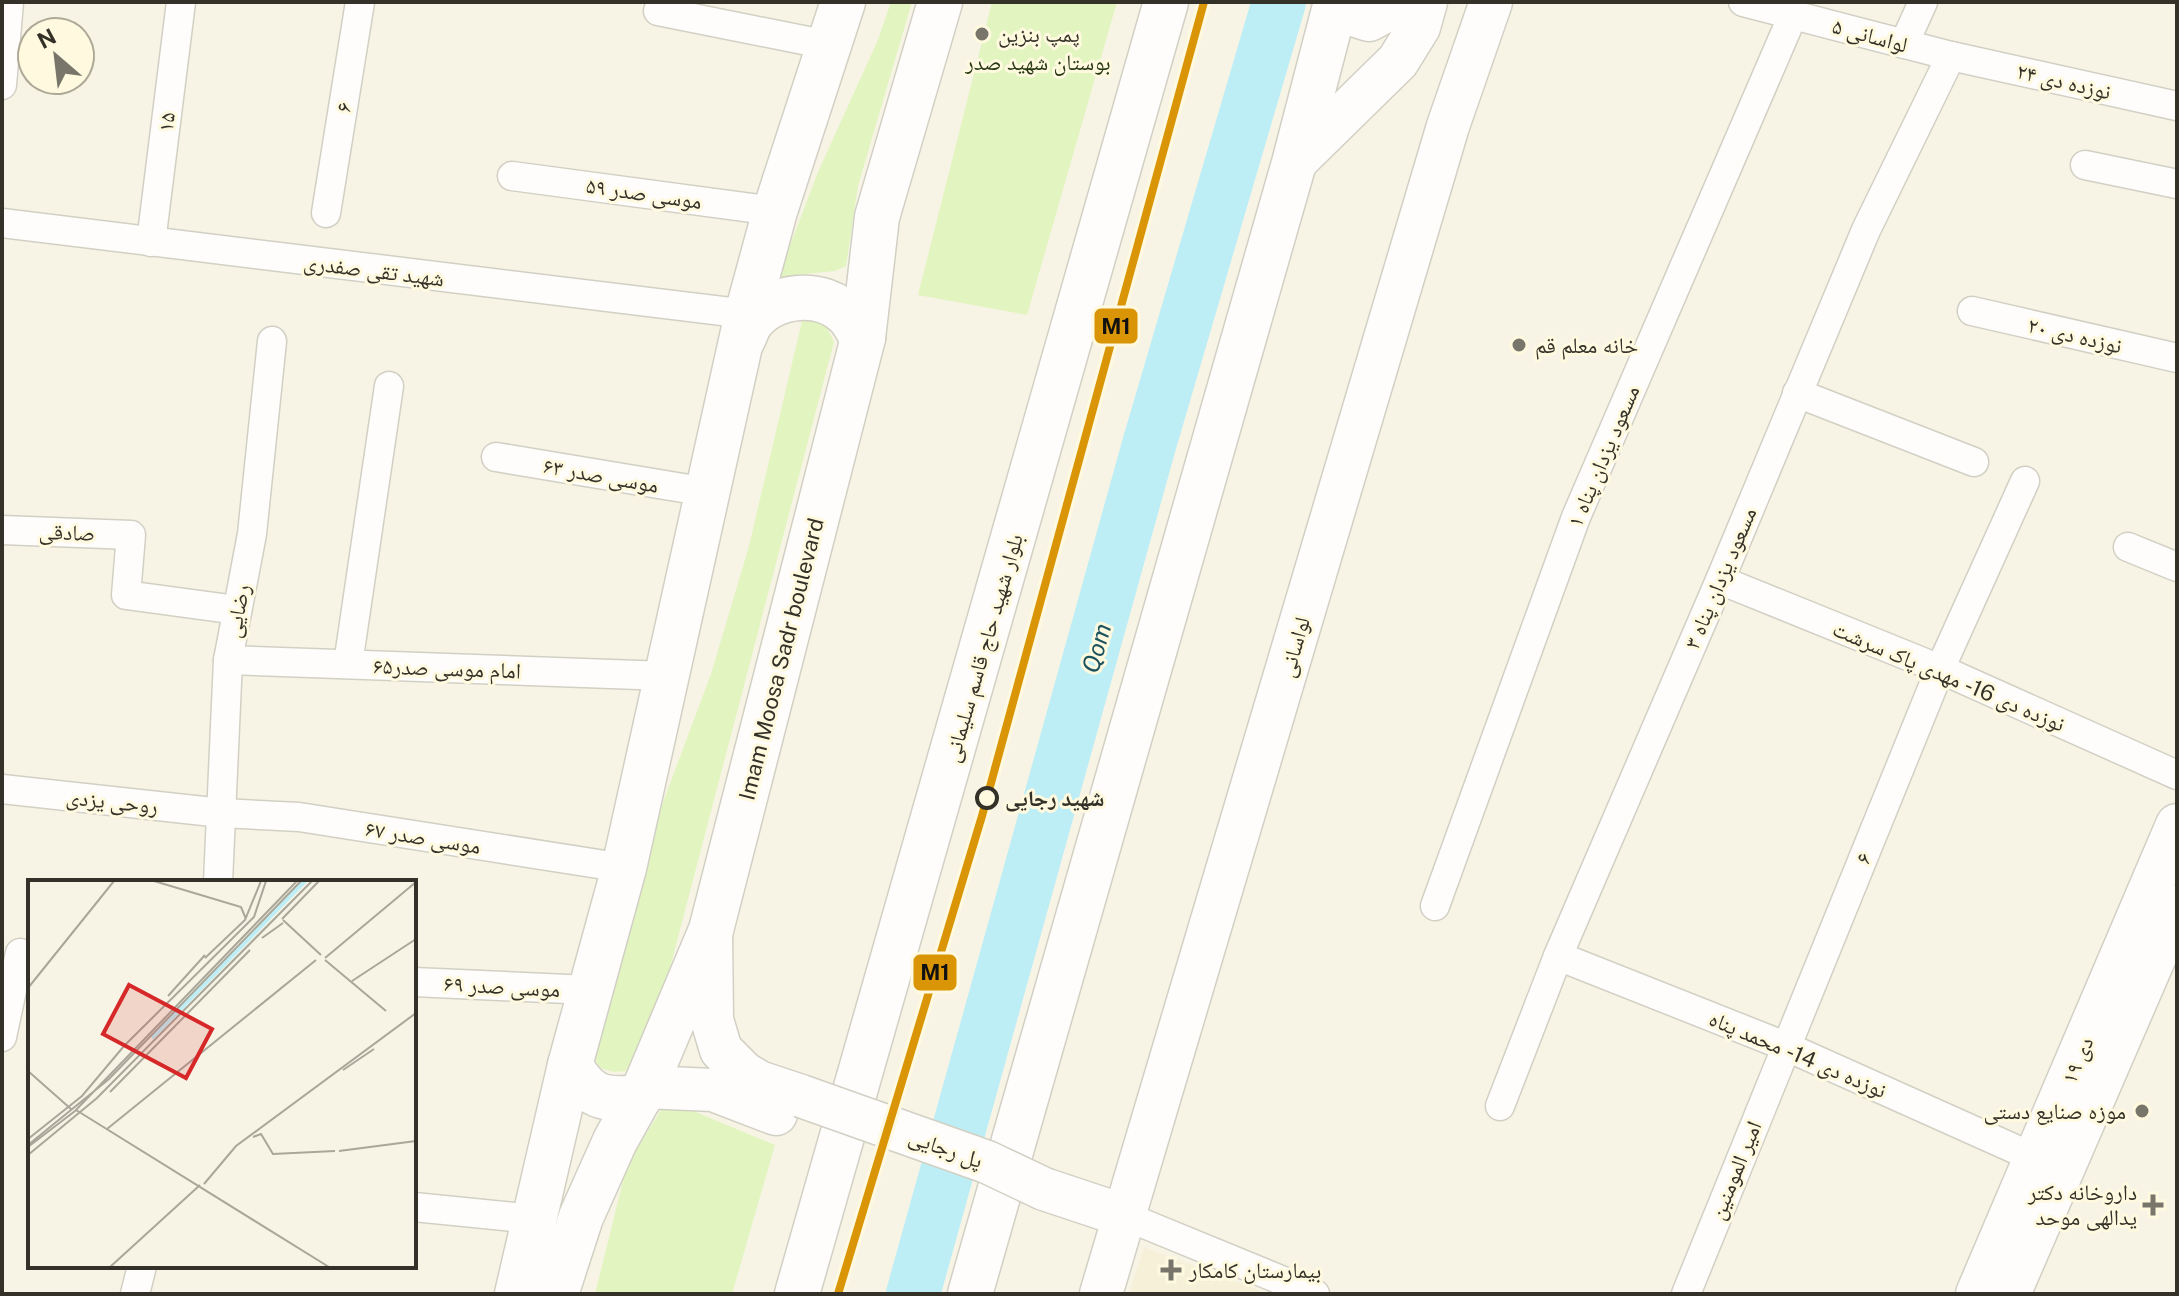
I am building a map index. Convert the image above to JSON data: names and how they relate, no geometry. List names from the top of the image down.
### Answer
{
  "streets": {
    "main road": [
      "لواسانی",
      "بلوار شهید حاج قاسم سلیمانی",
      "Imam Moosa Sadr boulevard",
      "۱۹ دی",
      "پل رجایی"
    ],
    "street": [
      "لواسانی ۵",
      "نوزده دی ۲۴",
      "۶",
      "۱۵",
      "موسی صدر ۵۹",
      "شهید تقی صفدری",
      "نوزده دی ۲۰",
      "۱ مسعود یزدان پناه",
      "موسی صدر ۶۳",
      "صادقی",
      "۳ مسعود یزدان پناه",
      "رضایی",
      "امام موسی صدر۶۵",
      "نوزده دی 16 - مهدی پاک سرشت",
      "روحی یزدی",
      "موسی صدر ۶۷",
      "موسی صدر ۶۹",
      "نوزده دی 14 - محمد پناه",
      "امیر المومنین"
    ]
  },
  "crossings": [
    ["لواسانی ۵", "نوزده دی ۲۴"],
    ["لواسانی ۵", "۱ مسعود یزدان پناه"],
    ["لواسانی ۵", "۳ مسعود یزدان پناه"],
    ["نوزده دی ۲۴", "۳ مسعود یزدان پناه"],
    ["۶", "نوزده دی 16 - مهدی پاک سرشت"],
    ["۶", "نوزده دی 14 - محمد پناه"],
    ["۶", "امیر المومنین"],
    ["۱۵", "شهید تقی صفدری"],
    ["صادقی", "رضایی"],
    ["۳ مسعود یزدان پناه", "نوزده دی 16 - مهدی پاک سرشت"],
    ["۳ مسعود یزدان پناه", "نوزده دی 14 - محمد پناه"],
    ["رضایی", "امام موسی صدر۶۵"],
    ["رضایی", "روحی یزدی"],
    ["رضایی", "موسی صدر ۶۷"],
    ["لواسانی", "پل رجایی"],
    ["روحی یزدی", "موسی صدر ۶۷"],
    ["نوزده دی 14 - محمد پناه", "۱۹ دی"],
    ["نوزده دی 14 - محمد پناه", "امیر المومنین"]
  ],
  "water": ["Qom"],
  "parks": ["بوستان شهید صدر"],
  "places": {
    "other": [
      "پمپ بنزین",
      "خانه معلم قم",
      "شهید رجایی",
      "موزه صنایع دستی"
    ],
    "health": ["داروخانه دکتر یدالهی موحد", "بیمارستان کامکار"]
  },
  "lines": ["transit line M1"],
  "north": "top left"
}
